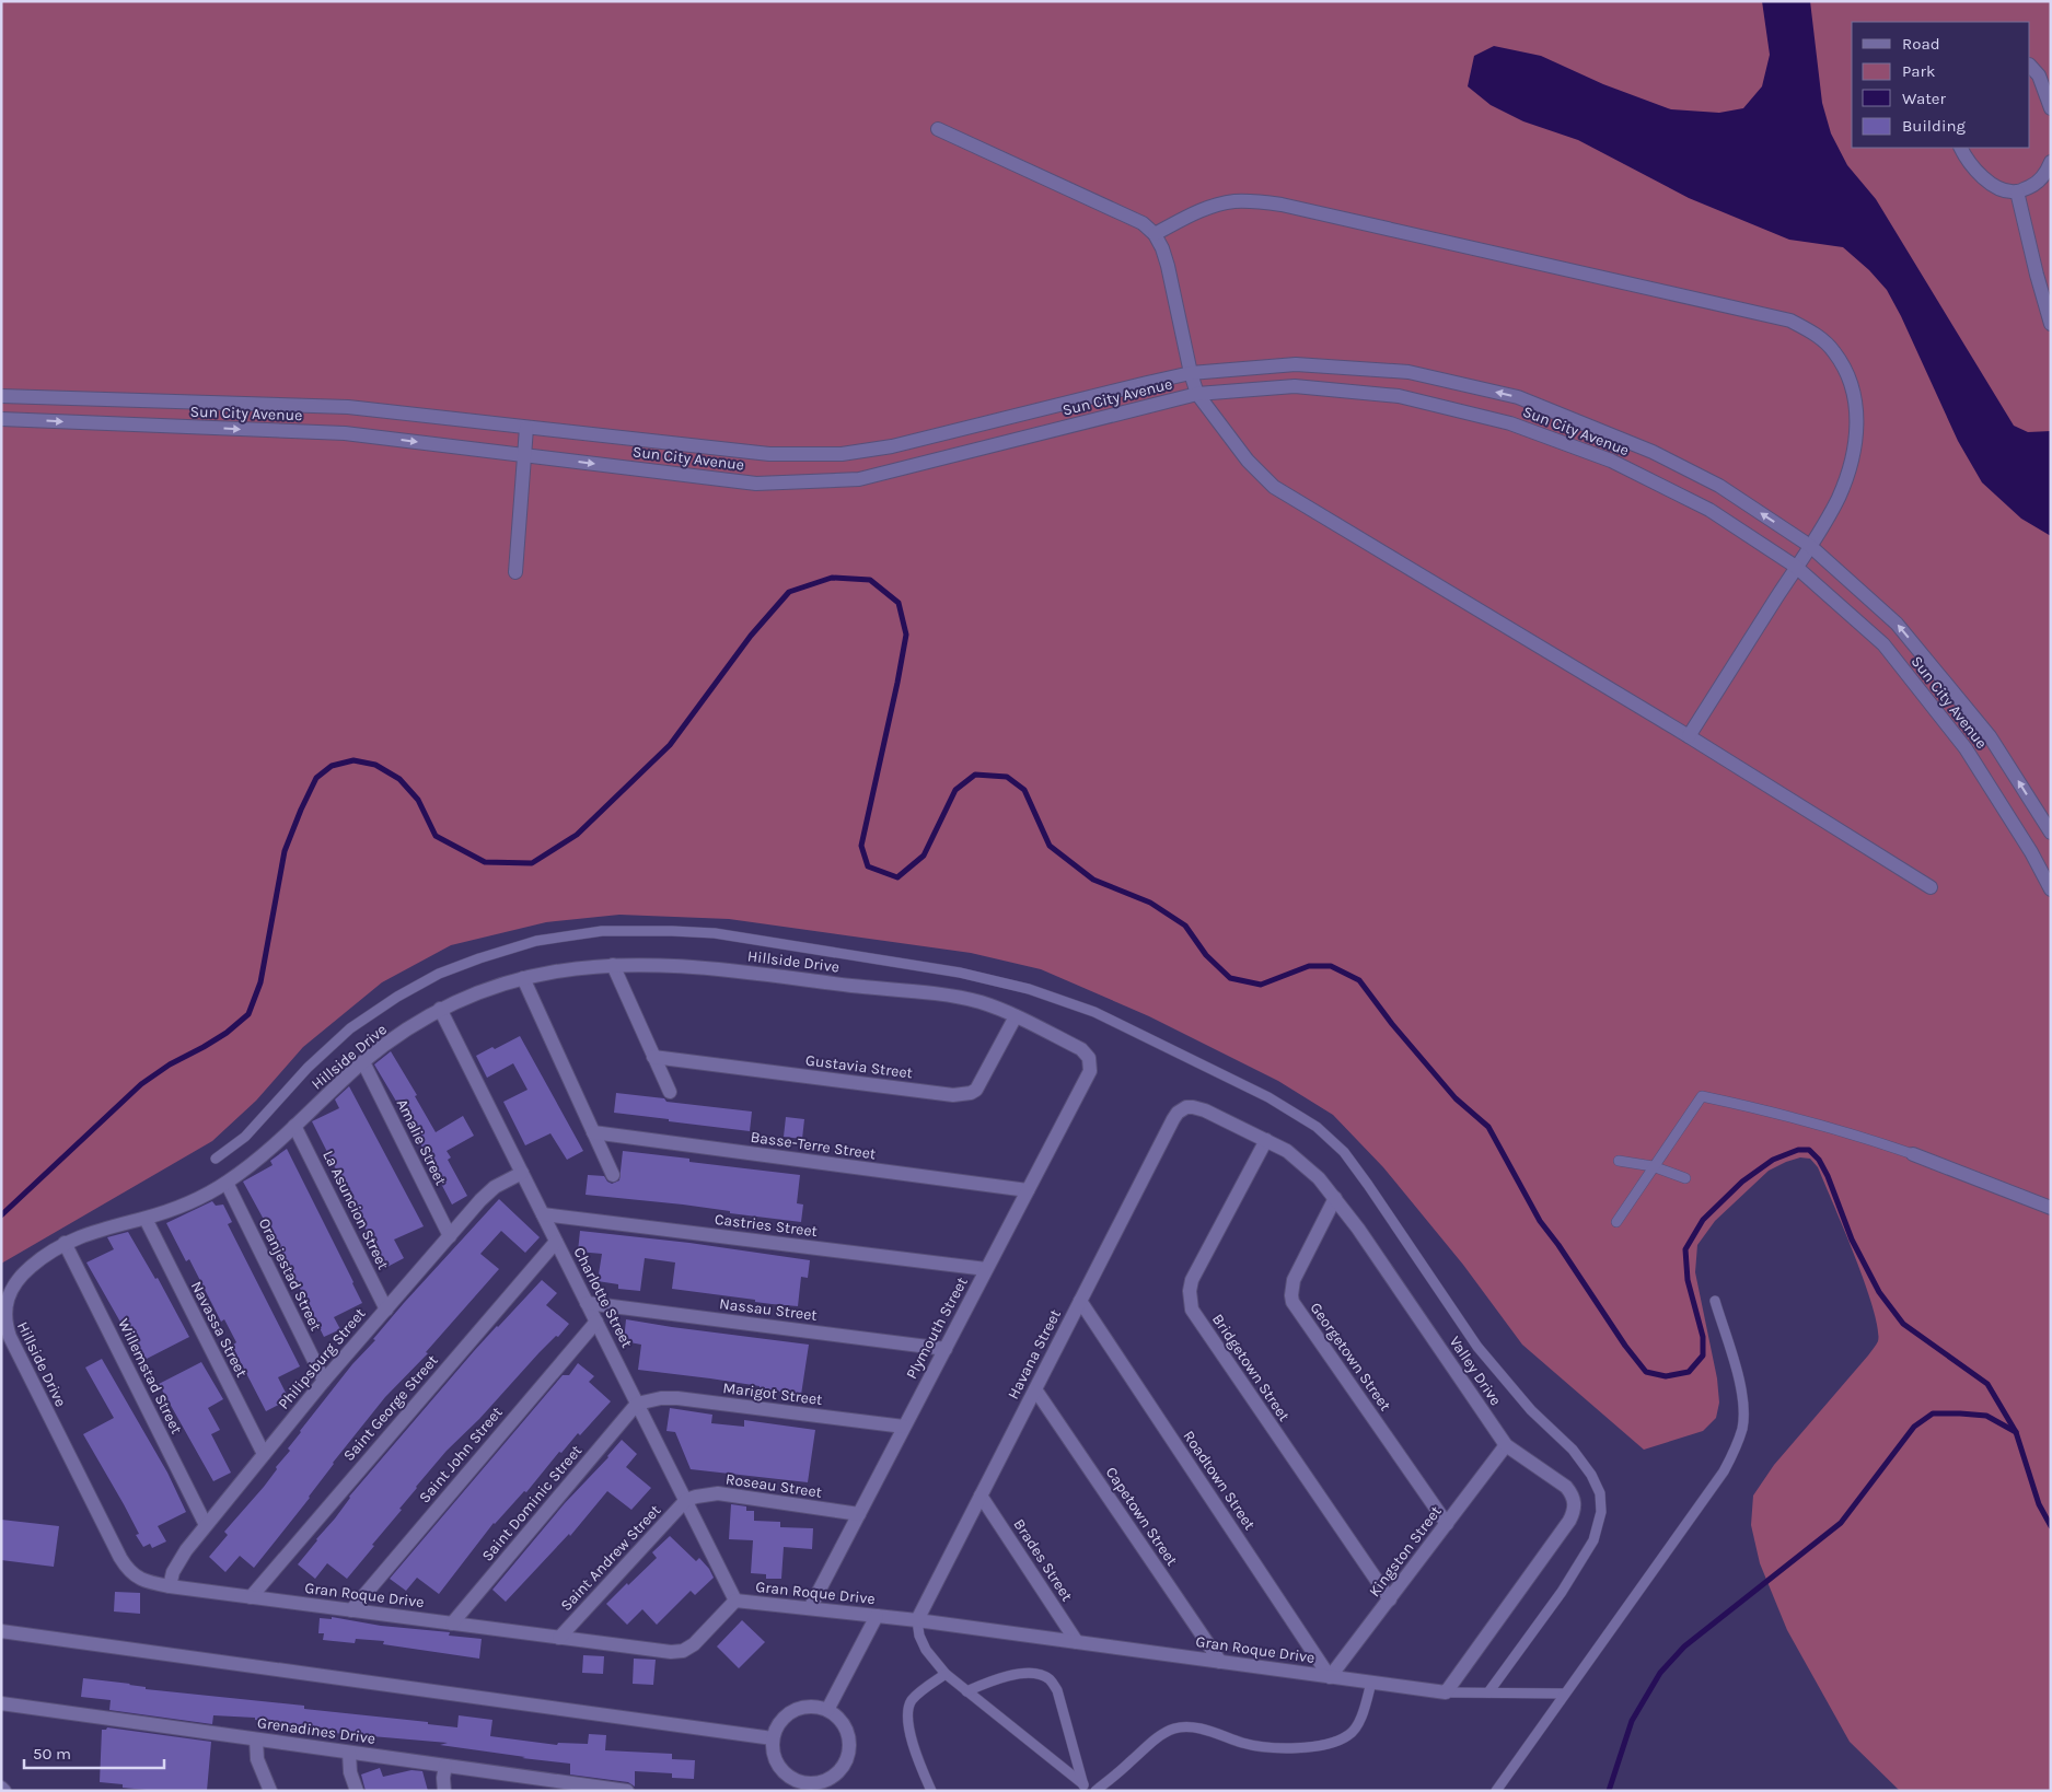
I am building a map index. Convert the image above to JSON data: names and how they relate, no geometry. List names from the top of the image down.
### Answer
{
  "streets": {
    "street": [
      "Sun City Avenue",
      "Hillside Drive",
      "Gustavia Street",
      "Amalie Street",
      "Basse-Terre Street",
      "La Asuncion Street",
      "Castries Street",
      "Oranjestad Street",
      "Charlotte Street",
      "Nassau Street",
      "Plymouth Street",
      "Navassa Street",
      "Havana Street",
      "Georgetown Street",
      "Philipsburg Street",
      "Bridgetown Street",
      "Valley Drive",
      "Willemstad Street",
      "Marigot Street",
      "Saint George Street",
      "Saint John Street",
      "Roadtown Street",
      "Roseau Street",
      "Saint Dominic Street",
      "Capetown Street",
      "Kingston Street",
      "Saint Andrew Street",
      "Brades Street",
      "Gran Roque Drive",
      "Grenadines Drive"
    ]
  },
  "crossings": [
    ["Hillside Drive", "Gustavia Street"],
    ["Hillside Drive", "Amalie Street"],
    ["Hillside Drive", "La Asuncion Street"],
    ["Hillside Drive", "Oranjestad Street"],
    ["Hillside Drive", "Charlotte Street"],
    ["Hillside Drive", "Plymouth Street"],
    ["Hillside Drive", "Navassa Street"],
    ["Hillside Drive", "Philipsburg Street"],
    ["Hillside Drive", "Willemstad Street"],
    ["Hillside Drive", "Gran Roque Drive"],
    ["Amalie Street", "Philipsburg Street"],
    ["Basse-Terre Street", "Plymouth Street"],
    ["La Asuncion Street", "Philipsburg Street"],
    ["Castries Street", "Charlotte Street"],
    ["Castries Street", "Plymouth Street"],
    ["Oranjestad Street", "Philipsburg Street"],
    ["Charlotte Street", "Nassau Street"],
    ["Charlotte Street", "Philipsburg Street"],
    ["Charlotte Street", "Marigot Street"],
    ["Charlotte Street", "Saint George Street"],
    ["Charlotte Street", "Saint John Street"],
    ["Charlotte Street", "Roseau Street"],
    ["Charlotte Street", "Saint Dominic Street"],
    ["Charlotte Street", "Saint Andrew Street"],
    ["Charlotte Street", "Gran Roque Drive"],
    ["Nassau Street", "Plymouth Street"],
    ["Plymouth Street", "Marigot Street"],
    ["Plymouth Street", "Roseau Street"],
    ["Plymouth Street", "Gran Roque Drive"],
    ["Navassa Street", "Philipsburg Street"],
    ["Havana Street", "Valley Drive"],
    ["Havana Street", "Roadtown Street"],
    ["Havana Street", "Capetown Street"],
    ["Havana Street", "Brades Street"],
    ["Havana Street", "Gran Roque Drive"],
    ["Georgetown Street", "Valley Drive"],
    ["Georgetown Street", "Kingston Street"],
    ["Philipsburg Street", "Willemstad Street"],
    ["Philipsburg Street", "Gran Roque Drive"],
    ["Bridgetown Street", "Valley Drive"],
    ["Bridgetown Street", "Kingston Street"],
    ["Valley Drive", "Kingston Street"],
    ["Valley Drive", "Gran Roque Drive"],
    ["Marigot Street", "Saint Dominic Street"],
    ["Saint George Street", "Gran Roque Drive"],
    ["Saint John Street", "Gran Roque Drive"],
    ["Roadtown Street", "Kingston Street"],
    ["Roadtown Street", "Gran Roque Drive"],
    ["Roseau Street", "Saint Andrew Street"],
    ["Saint Dominic Street", "Gran Roque Drive"],
    ["Capetown Street", "Gran Roque Drive"],
    ["Kingston Street", "Gran Roque Drive"],
    ["Saint Andrew Street", "Gran Roque Drive"],
    ["Brades Street", "Gran Roque Drive"]
  ],
  "legend": [
    "Road",
    "Park",
    "Water",
    "Building"
  ],
  "scale_bar": "50 m"
}
